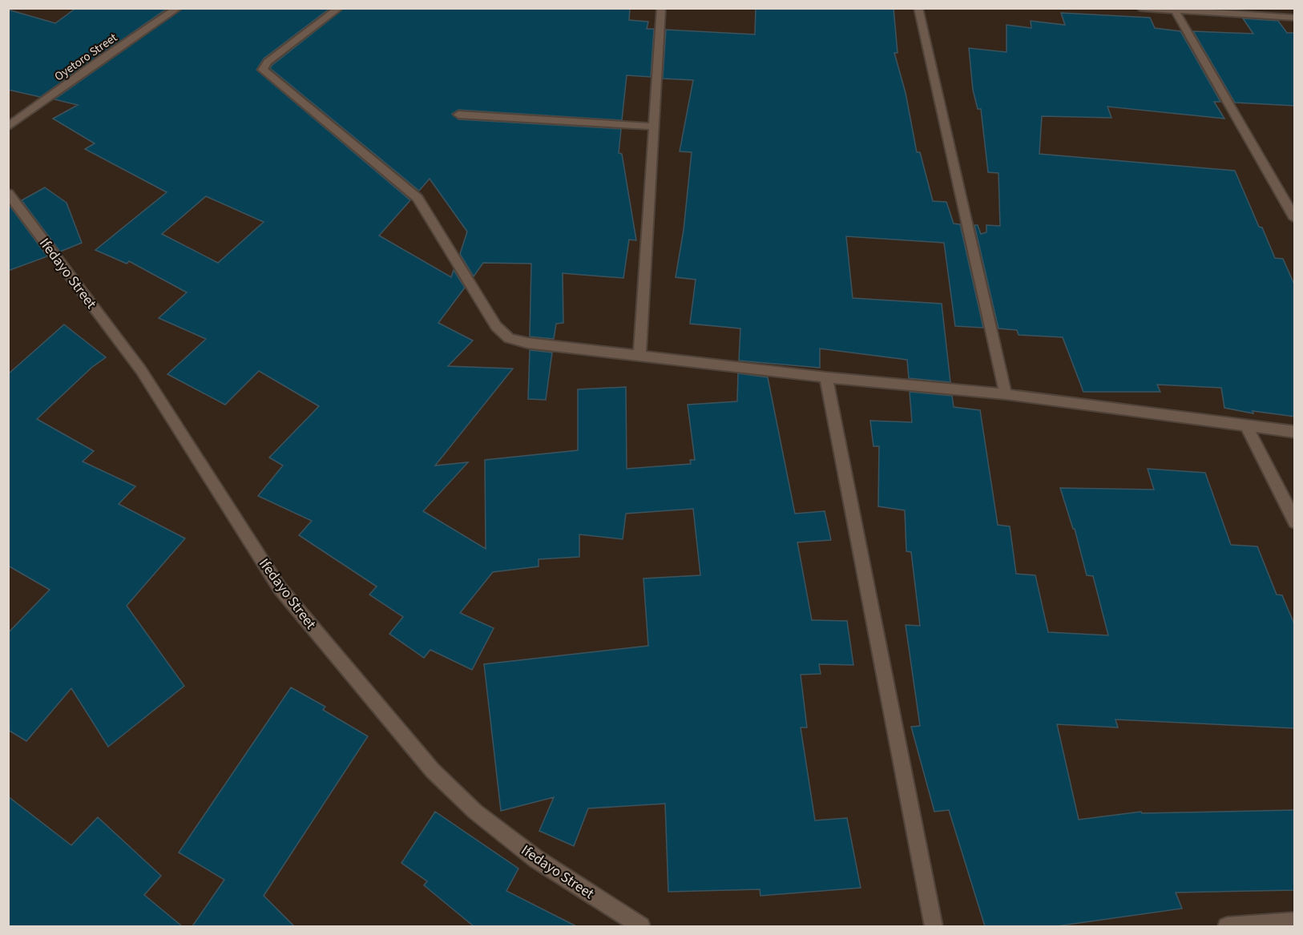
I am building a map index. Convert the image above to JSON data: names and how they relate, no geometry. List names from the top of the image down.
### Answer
{
  "streets": {
    "street": ["Oyetoro Street", "Ifedayo Street"]
  }
}
